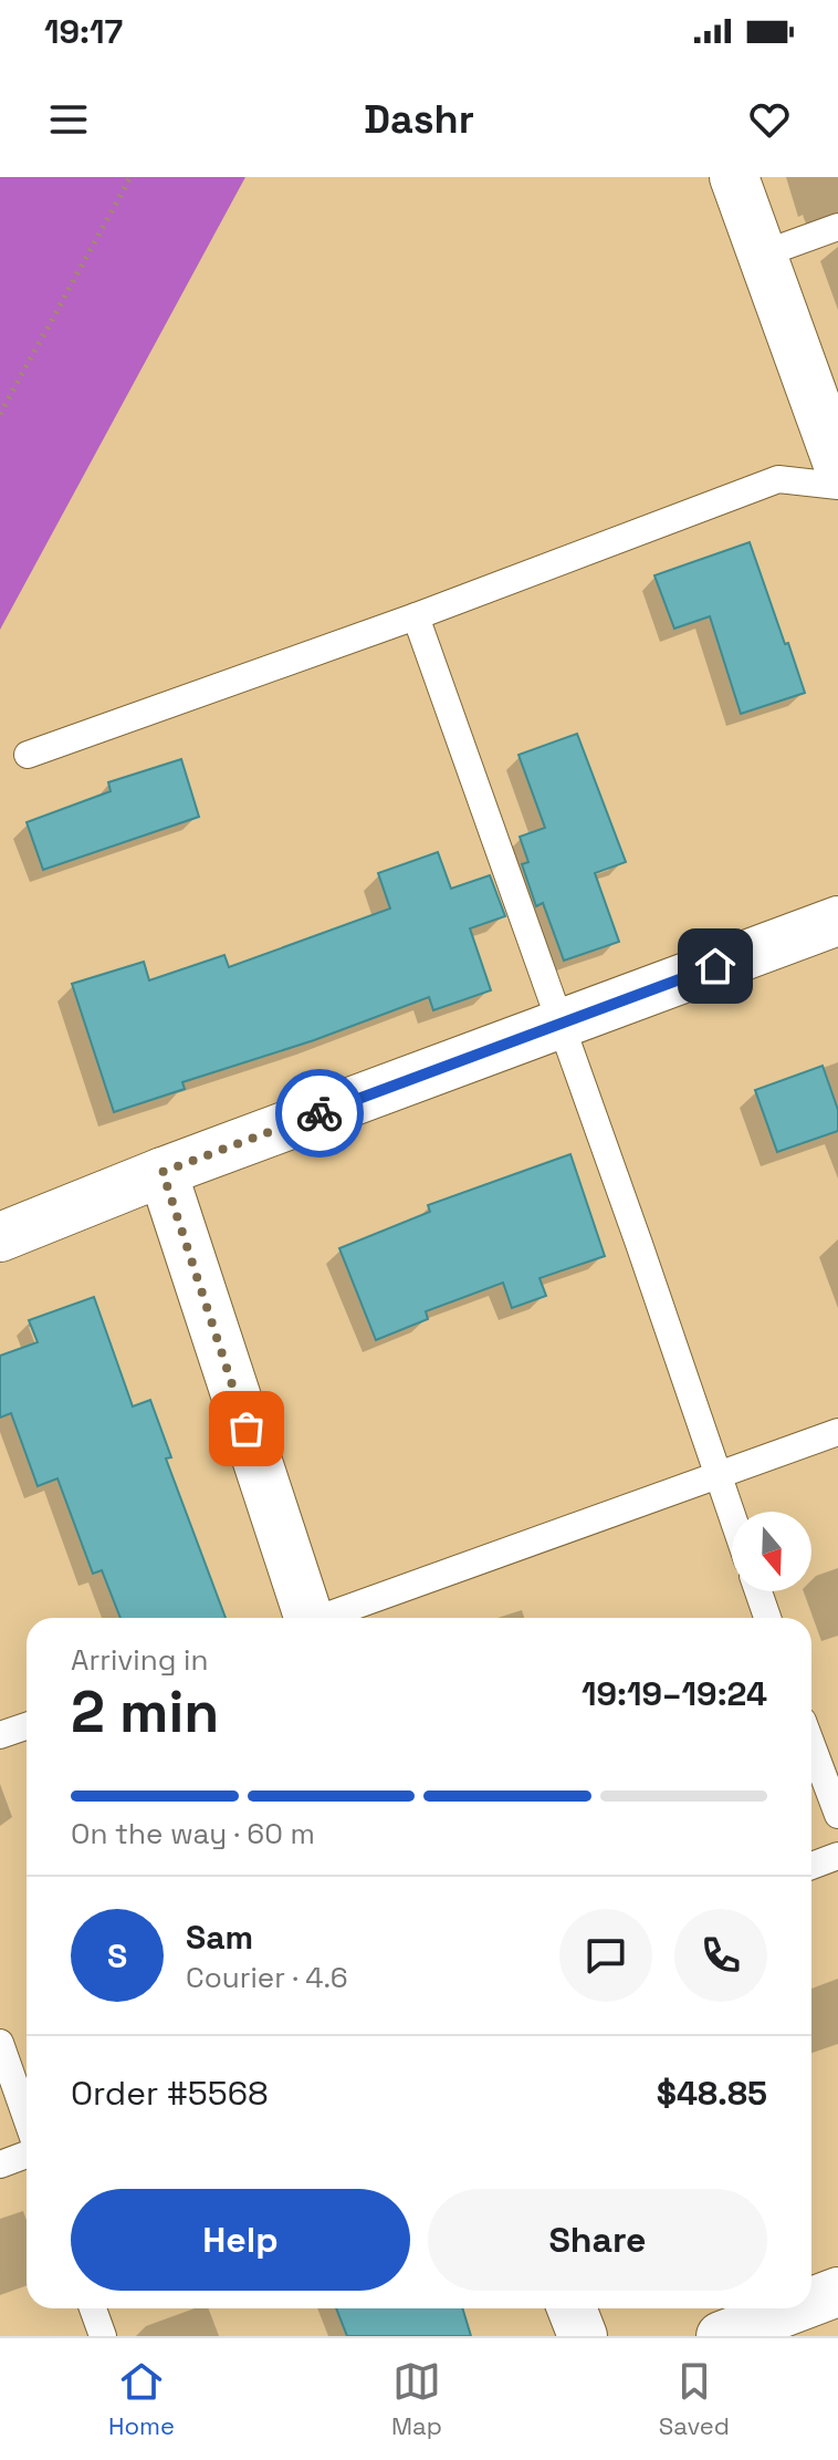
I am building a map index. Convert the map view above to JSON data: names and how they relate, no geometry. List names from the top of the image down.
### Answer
{
  "north": "bottom",
  "page": {
    "status": "19:17",
    "header": "Dashr",
    "heading": ["2 min", "Arriving in", "19:19–19:24"],
    "panel": [
      "Sam",
      "Courier · 4.6",
      "Order #5568",
      "$48.85"
    ],
    "bar": "On the way · 60 m",
    "round": "S",
    "buttons": ["Help", "Share"],
    "tabs": ["Home", "Map", "Saved"]
  }
}
